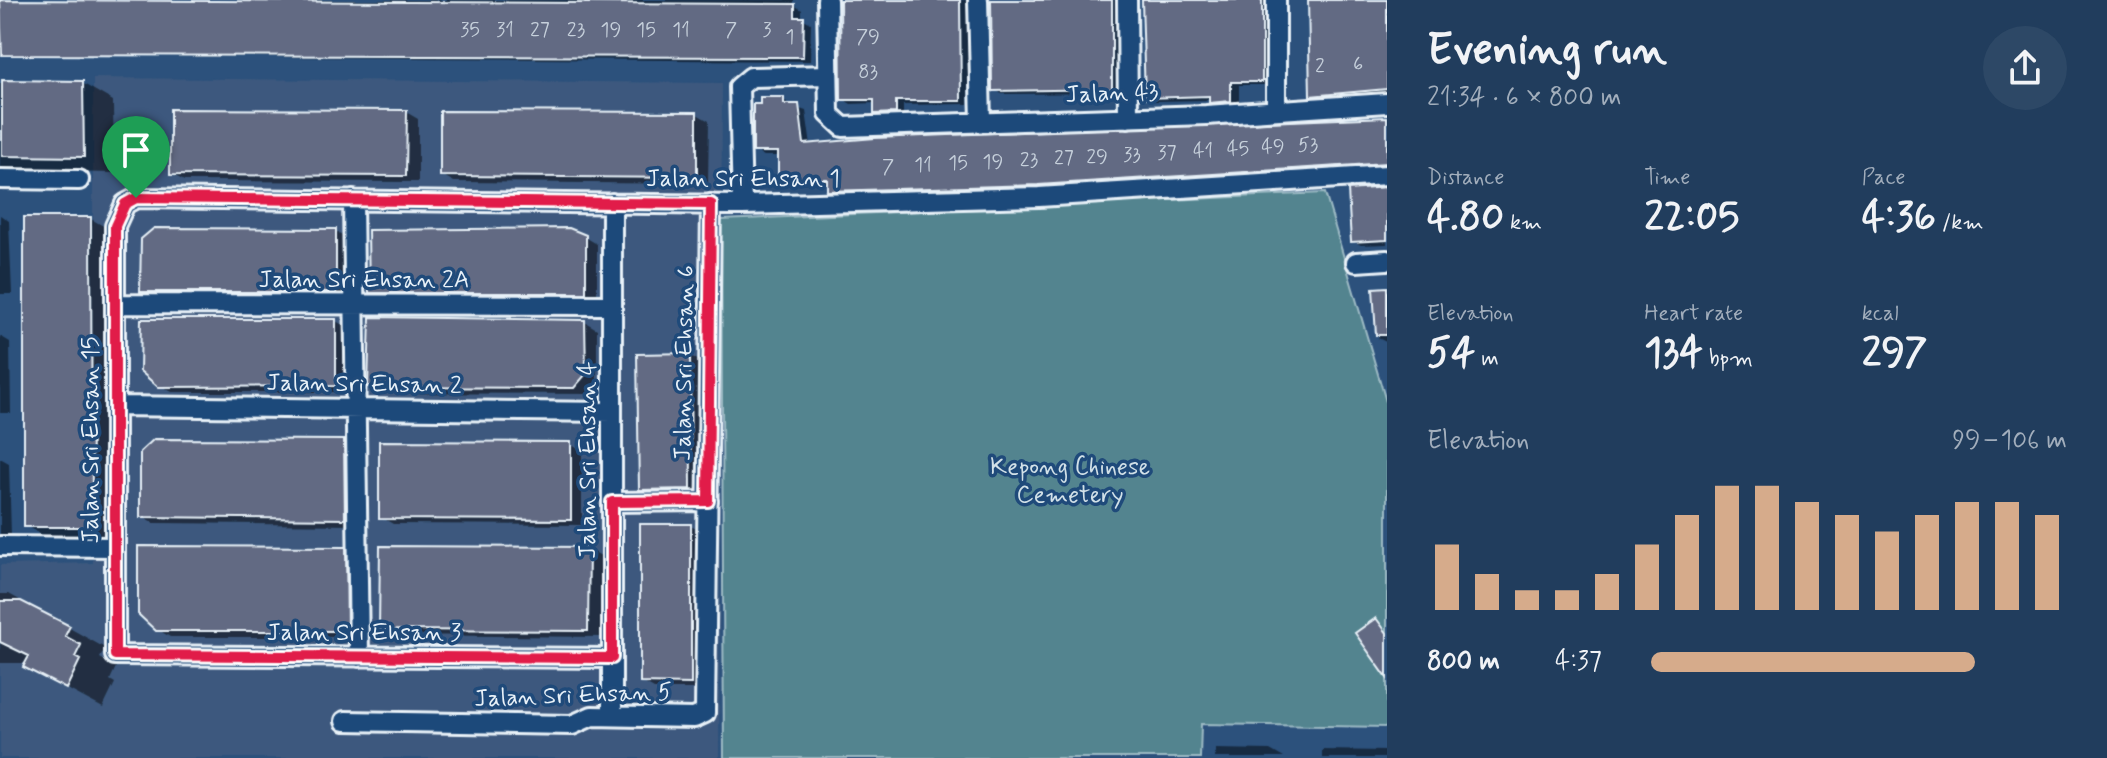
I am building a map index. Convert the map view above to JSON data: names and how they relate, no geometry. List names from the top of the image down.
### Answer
{
  "streets": {
    "street": [
      "Jalan 43",
      "Jalan Sri Ehsan 1",
      "Jalan Sri Ehsan 2A",
      "Jalan Sri Ehsan 6",
      "Jalan Sri Ehsan 2",
      "Jalan Sri Ehsan 15",
      "Jalan Sri Ehsan 4",
      "Jalan Sri Ehsan 3",
      "Jalan Sri Ehsan 5"
    ]
  },
  "crossings": [
    ["Jalan Sri Ehsan 1", "Jalan Sri Ehsan 6"],
    ["Jalan Sri Ehsan 1", "Jalan Sri Ehsan 15"],
    ["Jalan Sri Ehsan 1", "Jalan Sri Ehsan 4"],
    ["Jalan Sri Ehsan 2A", "Jalan Sri Ehsan 15"],
    ["Jalan Sri Ehsan 2A", "Jalan Sri Ehsan 4"],
    ["Jalan Sri Ehsan 6", "Jalan Sri Ehsan 5"],
    ["Jalan Sri Ehsan 2", "Jalan Sri Ehsan 15"],
    ["Jalan Sri Ehsan 2", "Jalan Sri Ehsan 4"],
    ["Jalan Sri Ehsan 15", "Jalan Sri Ehsan 3"],
    ["Jalan Sri Ehsan 4", "Jalan Sri Ehsan 3"],
    ["Jalan Sri Ehsan 4", "Jalan Sri Ehsan 5"]
  ],
  "parks": ["Kepong Chinese Cemetery"],
  "house_numbers": [
    "35",
    "31",
    "27",
    "23",
    "19",
    "15",
    "11",
    "7",
    "3",
    "1",
    "79",
    "6",
    "2",
    "83",
    "53",
    "49",
    "45",
    "41",
    "37",
    "33",
    "29",
    "27",
    "23",
    "19",
    "15",
    "11",
    "7"
  ],
  "page": {
    "heading": ["Evening run", "21:34 · 6 × 800 m"],
    "stats": [
      ["Distance", "4.80 km"],
      ["Time", "22:05"],
      ["Pace", "4:36 /km"],
      ["Elevation", "54 m"],
      ["Heart rate", "134 bpm"],
      ["kcal", "297"]
    ],
    "chart": ["Elevation", "99–106 m"],
    "list": [
      {
        "name": "800 m",
        "note": "4:37"
      }
    ]
  }
}
